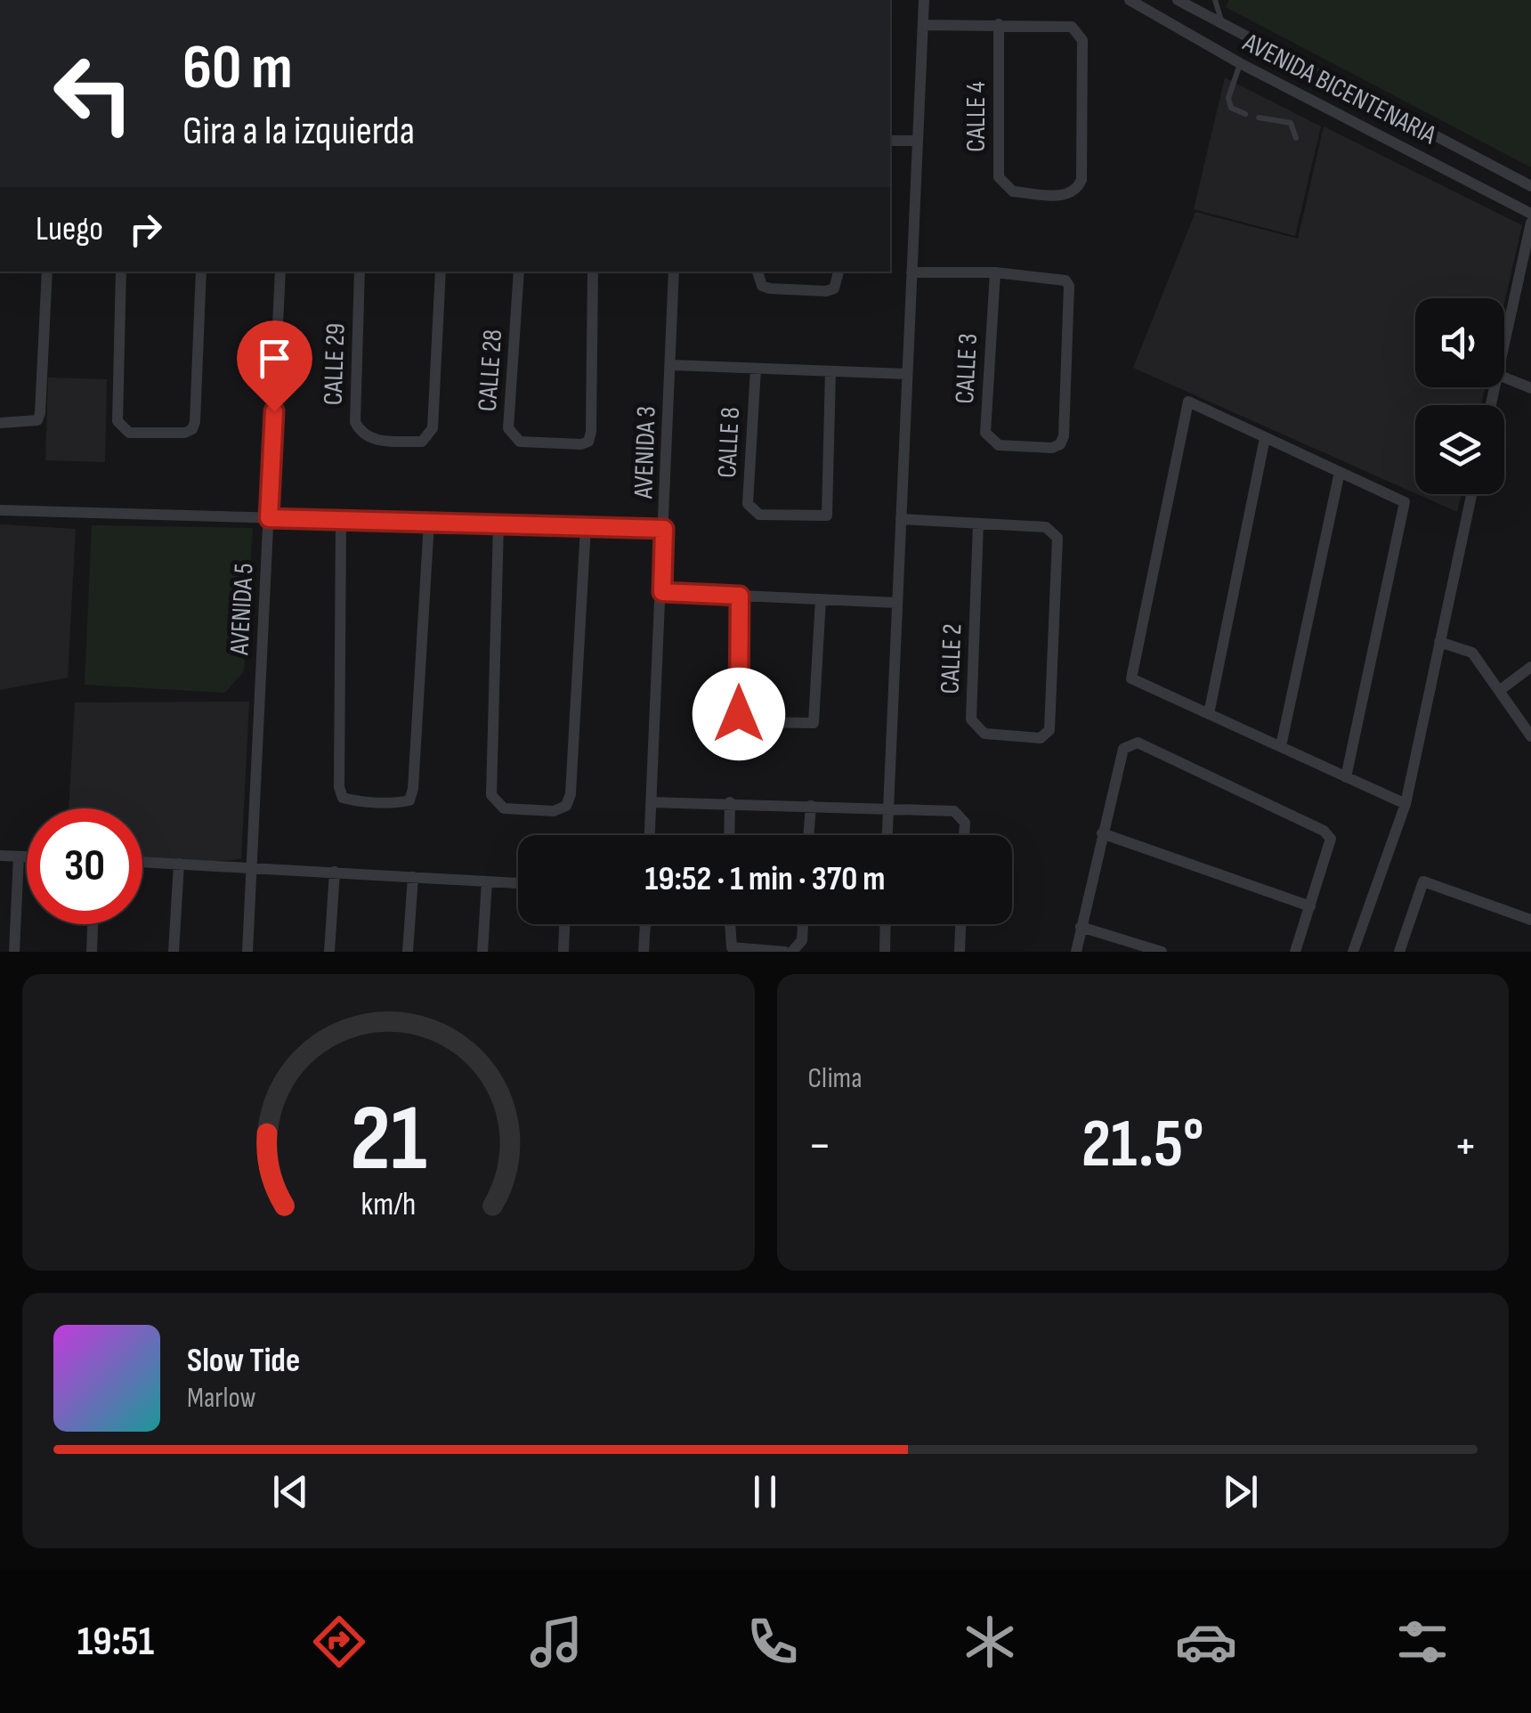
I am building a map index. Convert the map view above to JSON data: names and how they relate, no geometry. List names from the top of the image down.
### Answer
{
  "streets": {
    "street": [
      "AVENIDA BICENTENARIA",
      "CALLE 4",
      "CALLE 29",
      "CALLE 3",
      "CALLE 28",
      "CALLE 8",
      "AVENIDA 3",
      "AVENIDA 5",
      "CALLE 2"
    ]
  },
  "page": {
    "turn": ["60 m", "Gira a la izquierda"],
    "then": "Luego",
    "limit": "30",
    "trip": "19:52 · 1 min · 370 m",
    "tile": "Clima",
    "heat": ["−", "21.5°", "+"],
    "song": ["Slow Tide", "Marlow"],
    "tabs": "19:51",
    "gauge": ["21", "km/h"]
  }
}
